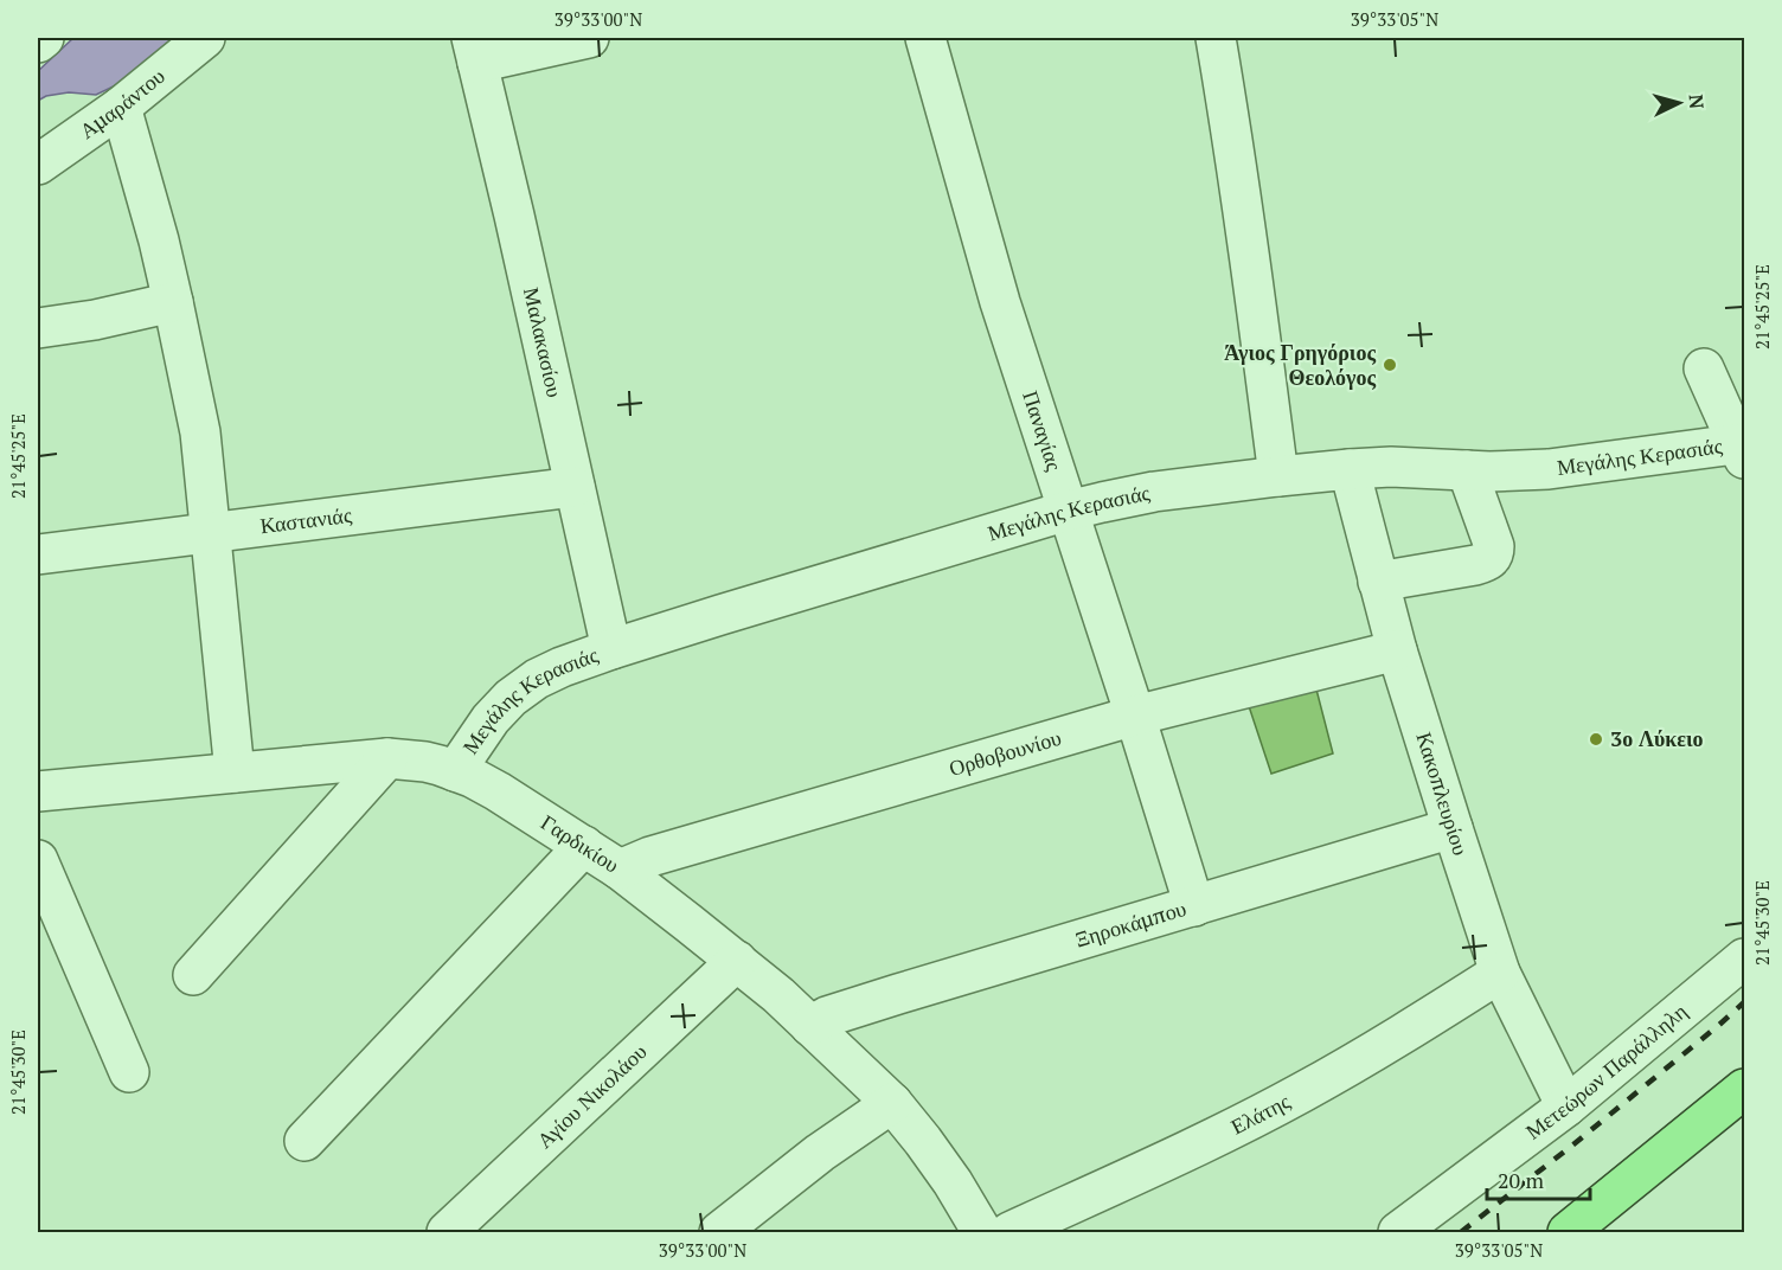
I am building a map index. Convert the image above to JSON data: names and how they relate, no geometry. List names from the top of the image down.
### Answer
{
  "streets": {
    "street": [
      "Αμαράντου",
      "Μαλακασίου",
      "Παναγίας",
      "Μεγάλης Κερασιάς",
      "Καστανιάς",
      "Ορθοβουνίου",
      "Κακοπλευρίου",
      "Γαρδικίου",
      "Ξηροκάμπου",
      "Μετεώρων Παράλληλη",
      "Αγίου Νικολάου",
      "Ελάτης"
    ]
  },
  "crossings": [
    ["Μαλακασίου", "Μεγάλης Κερασιάς"],
    ["Μαλακασίου", "Καστανιάς"],
    ["Παναγίας", "Μεγάλης Κερασιάς"],
    ["Παναγίας", "Ορθοβουνίου"],
    ["Παναγίας", "Ξηροκάμπου"],
    ["Μεγάλης Κερασιάς", "Κακοπλευρίου"],
    ["Μεγάλης Κερασιάς", "Γαρδικίου"],
    ["Ορθοβουνίου", "Κακοπλευρίου"],
    ["Ορθοβουνίου", "Γαρδικίου"],
    ["Κακοπλευρίου", "Ξηροκάμπου"],
    ["Κακοπλευρίου", "Μετεώρων Παράλληλη"],
    ["Κακοπλευρίου", "Ελάτης"],
    ["Γαρδικίου", "Ξηροκάμπου"],
    ["Γαρδικίου", "Αγίου Νικολάου"]
  ],
  "places": ["Άγιος Γρηγόριος Θεολόγος", "3ο Λύκειο"],
  "scale_bar": "20 m",
  "north": "right",
  "coordinates": [
    "39°33'00\"N",
    "39°33'05\"N",
    "21°45'25\"E",
    "21°45'30\"E"
  ]
}
